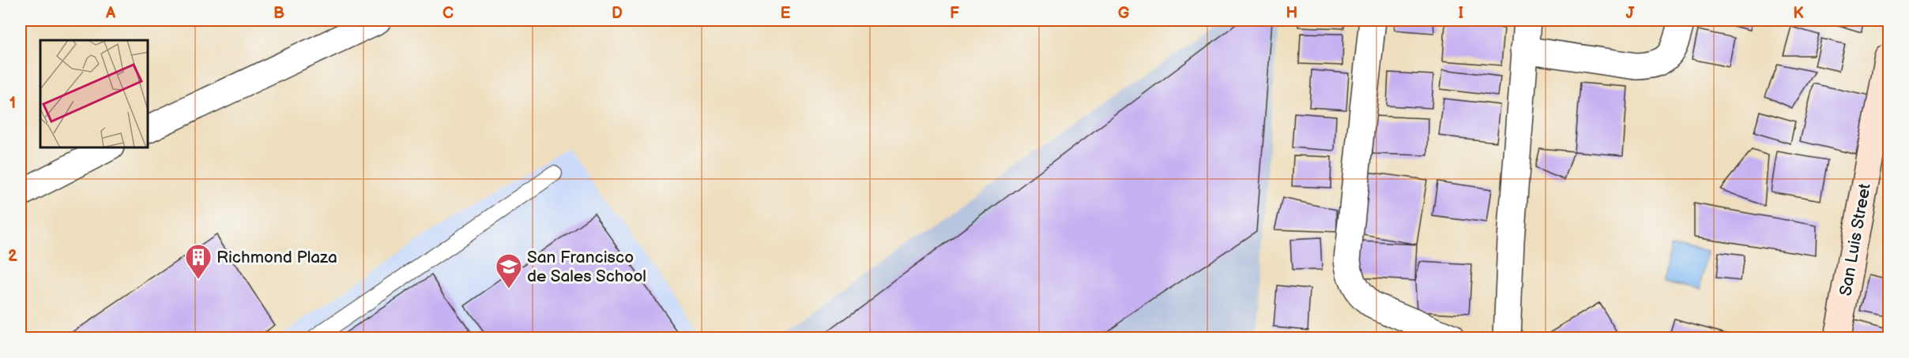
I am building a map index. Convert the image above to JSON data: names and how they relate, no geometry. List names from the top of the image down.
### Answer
{
  "streets": {
    "street": ["San Luis Street"]
  },
  "places": {
    "building": ["Richmond Plaza"],
    "school or university": ["San Francisco de Sales School"]
  },
  "grid": {
    "columns": [
      "A",
      "B",
      "C",
      "D",
      "E",
      "F",
      "G",
      "H",
      "I",
      "J",
      "K"
    ],
    "rows": ["1", "2"]
  }
}
